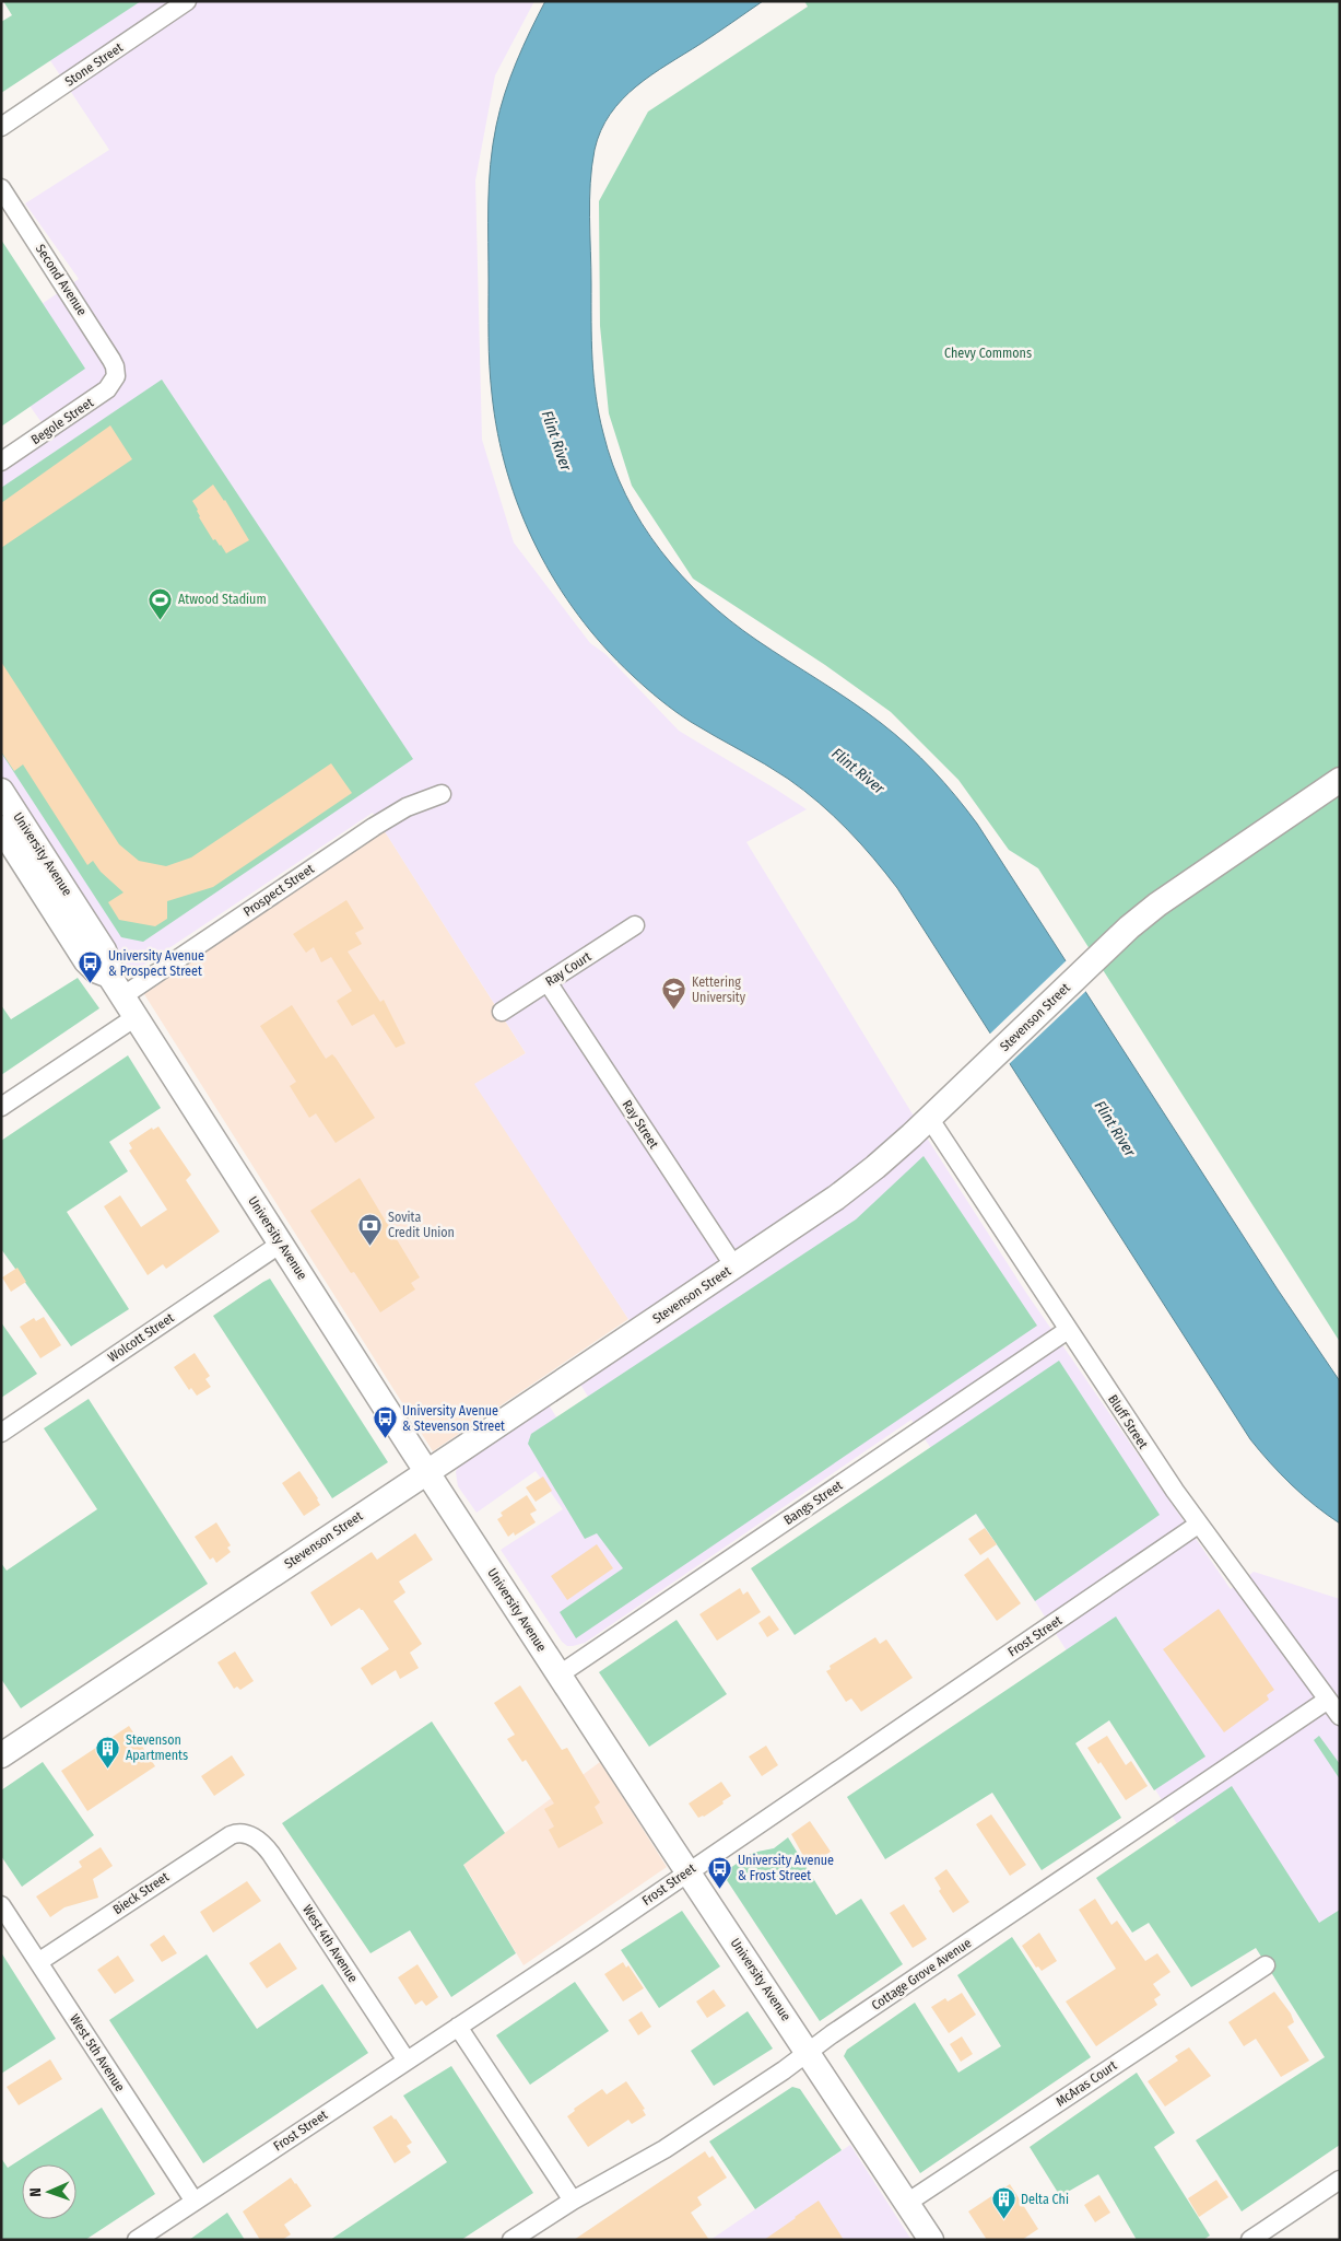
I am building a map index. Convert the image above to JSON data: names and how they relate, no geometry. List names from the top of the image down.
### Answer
{
  "streets": {
    "street": [
      "Stone Street",
      "Second Avenue",
      "Begole Street",
      "University Avenue",
      "Prospect Street",
      "Ray Court",
      "Stevenson Street",
      "Ray Street",
      "Wolcott Street",
      "Bluff Street",
      "Bangs Street",
      "Frost Street",
      "Bieck Street",
      "West 4th Avenue",
      "Cottage Grove Avenue",
      "West 5th Avenue",
      "McAras Court"
    ]
  },
  "crossings": [
    ["Second Avenue", "Begole Street"],
    ["University Avenue", "Prospect Street"],
    ["University Avenue", "Stevenson Street"],
    ["University Avenue", "Wolcott Street"],
    ["University Avenue", "Bangs Street"],
    ["University Avenue", "Frost Street"],
    ["University Avenue", "Cottage Grove Avenue"],
    ["University Avenue", "McAras Court"],
    ["Ray Court", "Ray Street"],
    ["Stevenson Street", "Ray Street"],
    ["Stevenson Street", "Bluff Street"],
    ["Bluff Street", "Bangs Street"],
    ["Bluff Street", "Frost Street"],
    ["Bluff Street", "Cottage Grove Avenue"],
    ["Frost Street", "West 4th Avenue"],
    ["Frost Street", "West 5th Avenue"],
    ["Bieck Street", "West 4th Avenue"],
    ["Bieck Street", "West 5th Avenue"]
  ],
  "water": ["Flint River"],
  "parks": ["Chevy Commons"],
  "places": {
    "sports": ["Atwood Stadium"],
    "bus stop": ["University Avenue & Prospect Street", "University Avenue & Stevenson Street", "University Avenue & Frost Street"],
    "school or university": ["Kettering University"],
    "bank": ["Sovita Credit Union"],
    "building": ["Stevenson Apartments", "Delta Chi"]
  },
  "north": "left"
}
